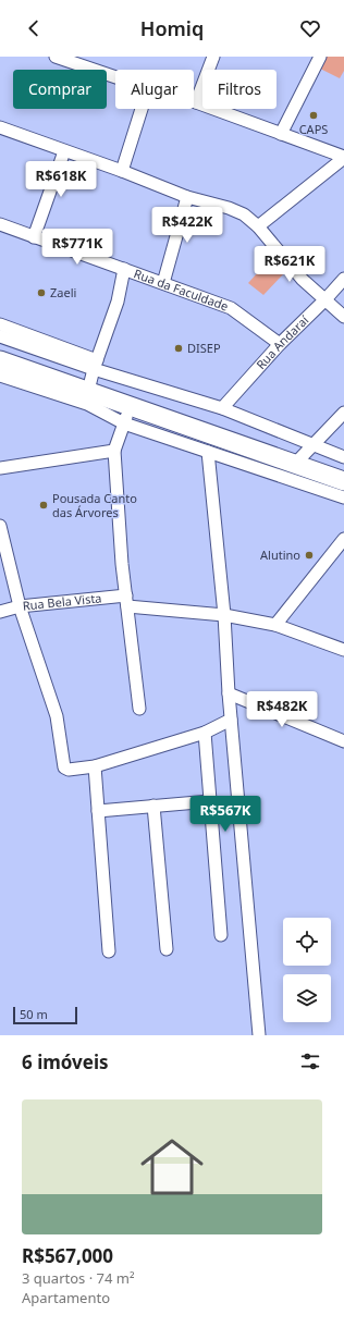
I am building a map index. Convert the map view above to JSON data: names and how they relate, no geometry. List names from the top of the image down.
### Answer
{
  "streets": {
    "street": ["Rua da Faculdade", "Rua Andaraí", "Rua Bela Vista"]
  },
  "crossings": [
    ["Rua da Faculdade", "Rua Andaraí"]
  ],
  "places": [
    "CAPS",
    "Zaeli",
    "DISEP",
    "Pousada Canto das Árvores",
    "Alutino"
  ],
  "scale_bar": "50 m",
  "page": {
    "header": "Homiq",
    "chip": ["Comprar", "Alugar", "Filtros"],
    "price": [
      "R$618K",
      "R$422K",
      "R$771K",
      "R$621K",
      "R$482K",
      "R$567K"
    ],
    "scale": "50 m",
    "heading": "6 imóveis",
    "list": [
      {
        "name": "R$567,000",
        "note": "3 quartos · 74 m² · Apartamento"
      }
    ]
  }
}
